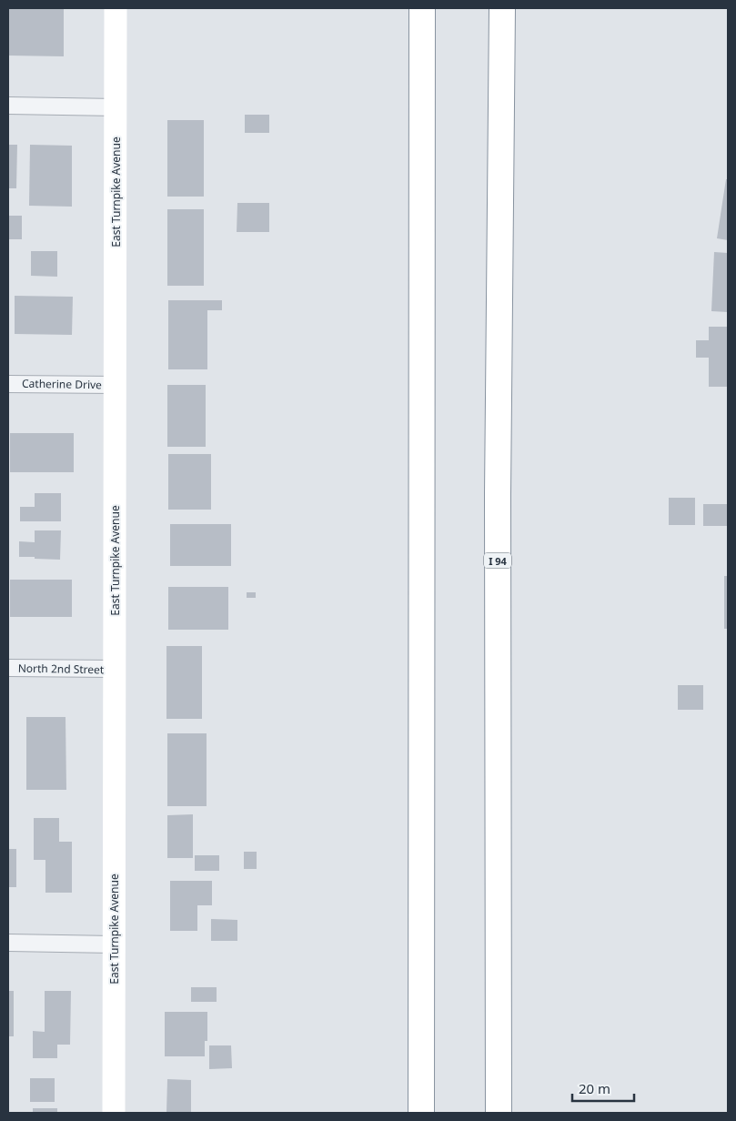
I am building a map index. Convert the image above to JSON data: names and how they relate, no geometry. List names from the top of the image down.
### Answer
{
  "streets": {
    "highway": ["I 94"],
    "street": ["East Turnpike Avenue", "Catherine Drive", "North 2nd Street"]
  },
  "crossings": [
    ["East Turnpike Avenue", "Catherine Drive"],
    ["East Turnpike Avenue", "North 2nd Street"]
  ],
  "scale_bar": "20 m"
}
